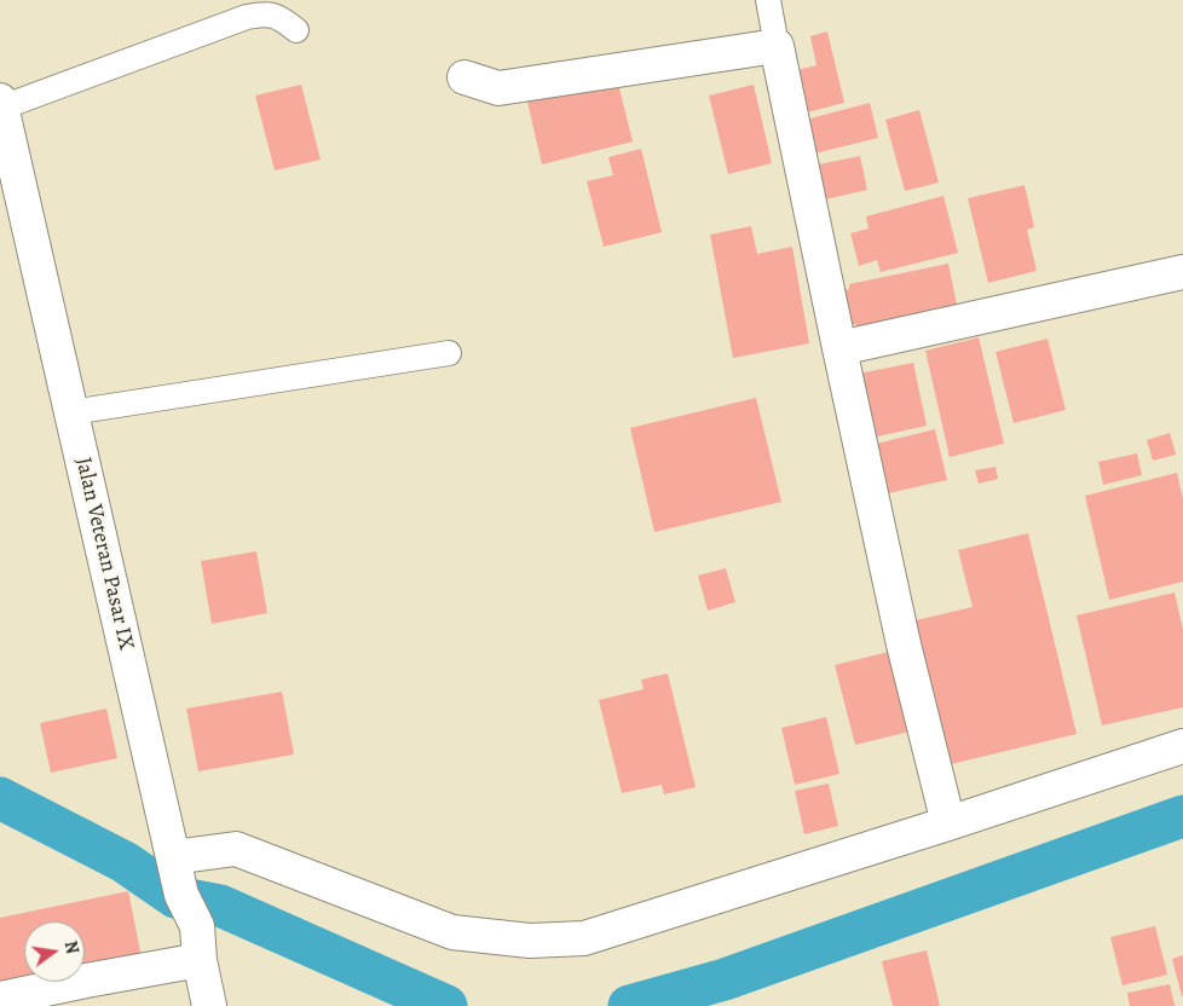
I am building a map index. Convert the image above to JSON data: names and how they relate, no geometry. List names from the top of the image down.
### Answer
{
  "streets": {
    "street": ["Jalan Veteran Pasar IX"]
  },
  "north": "right"
}
